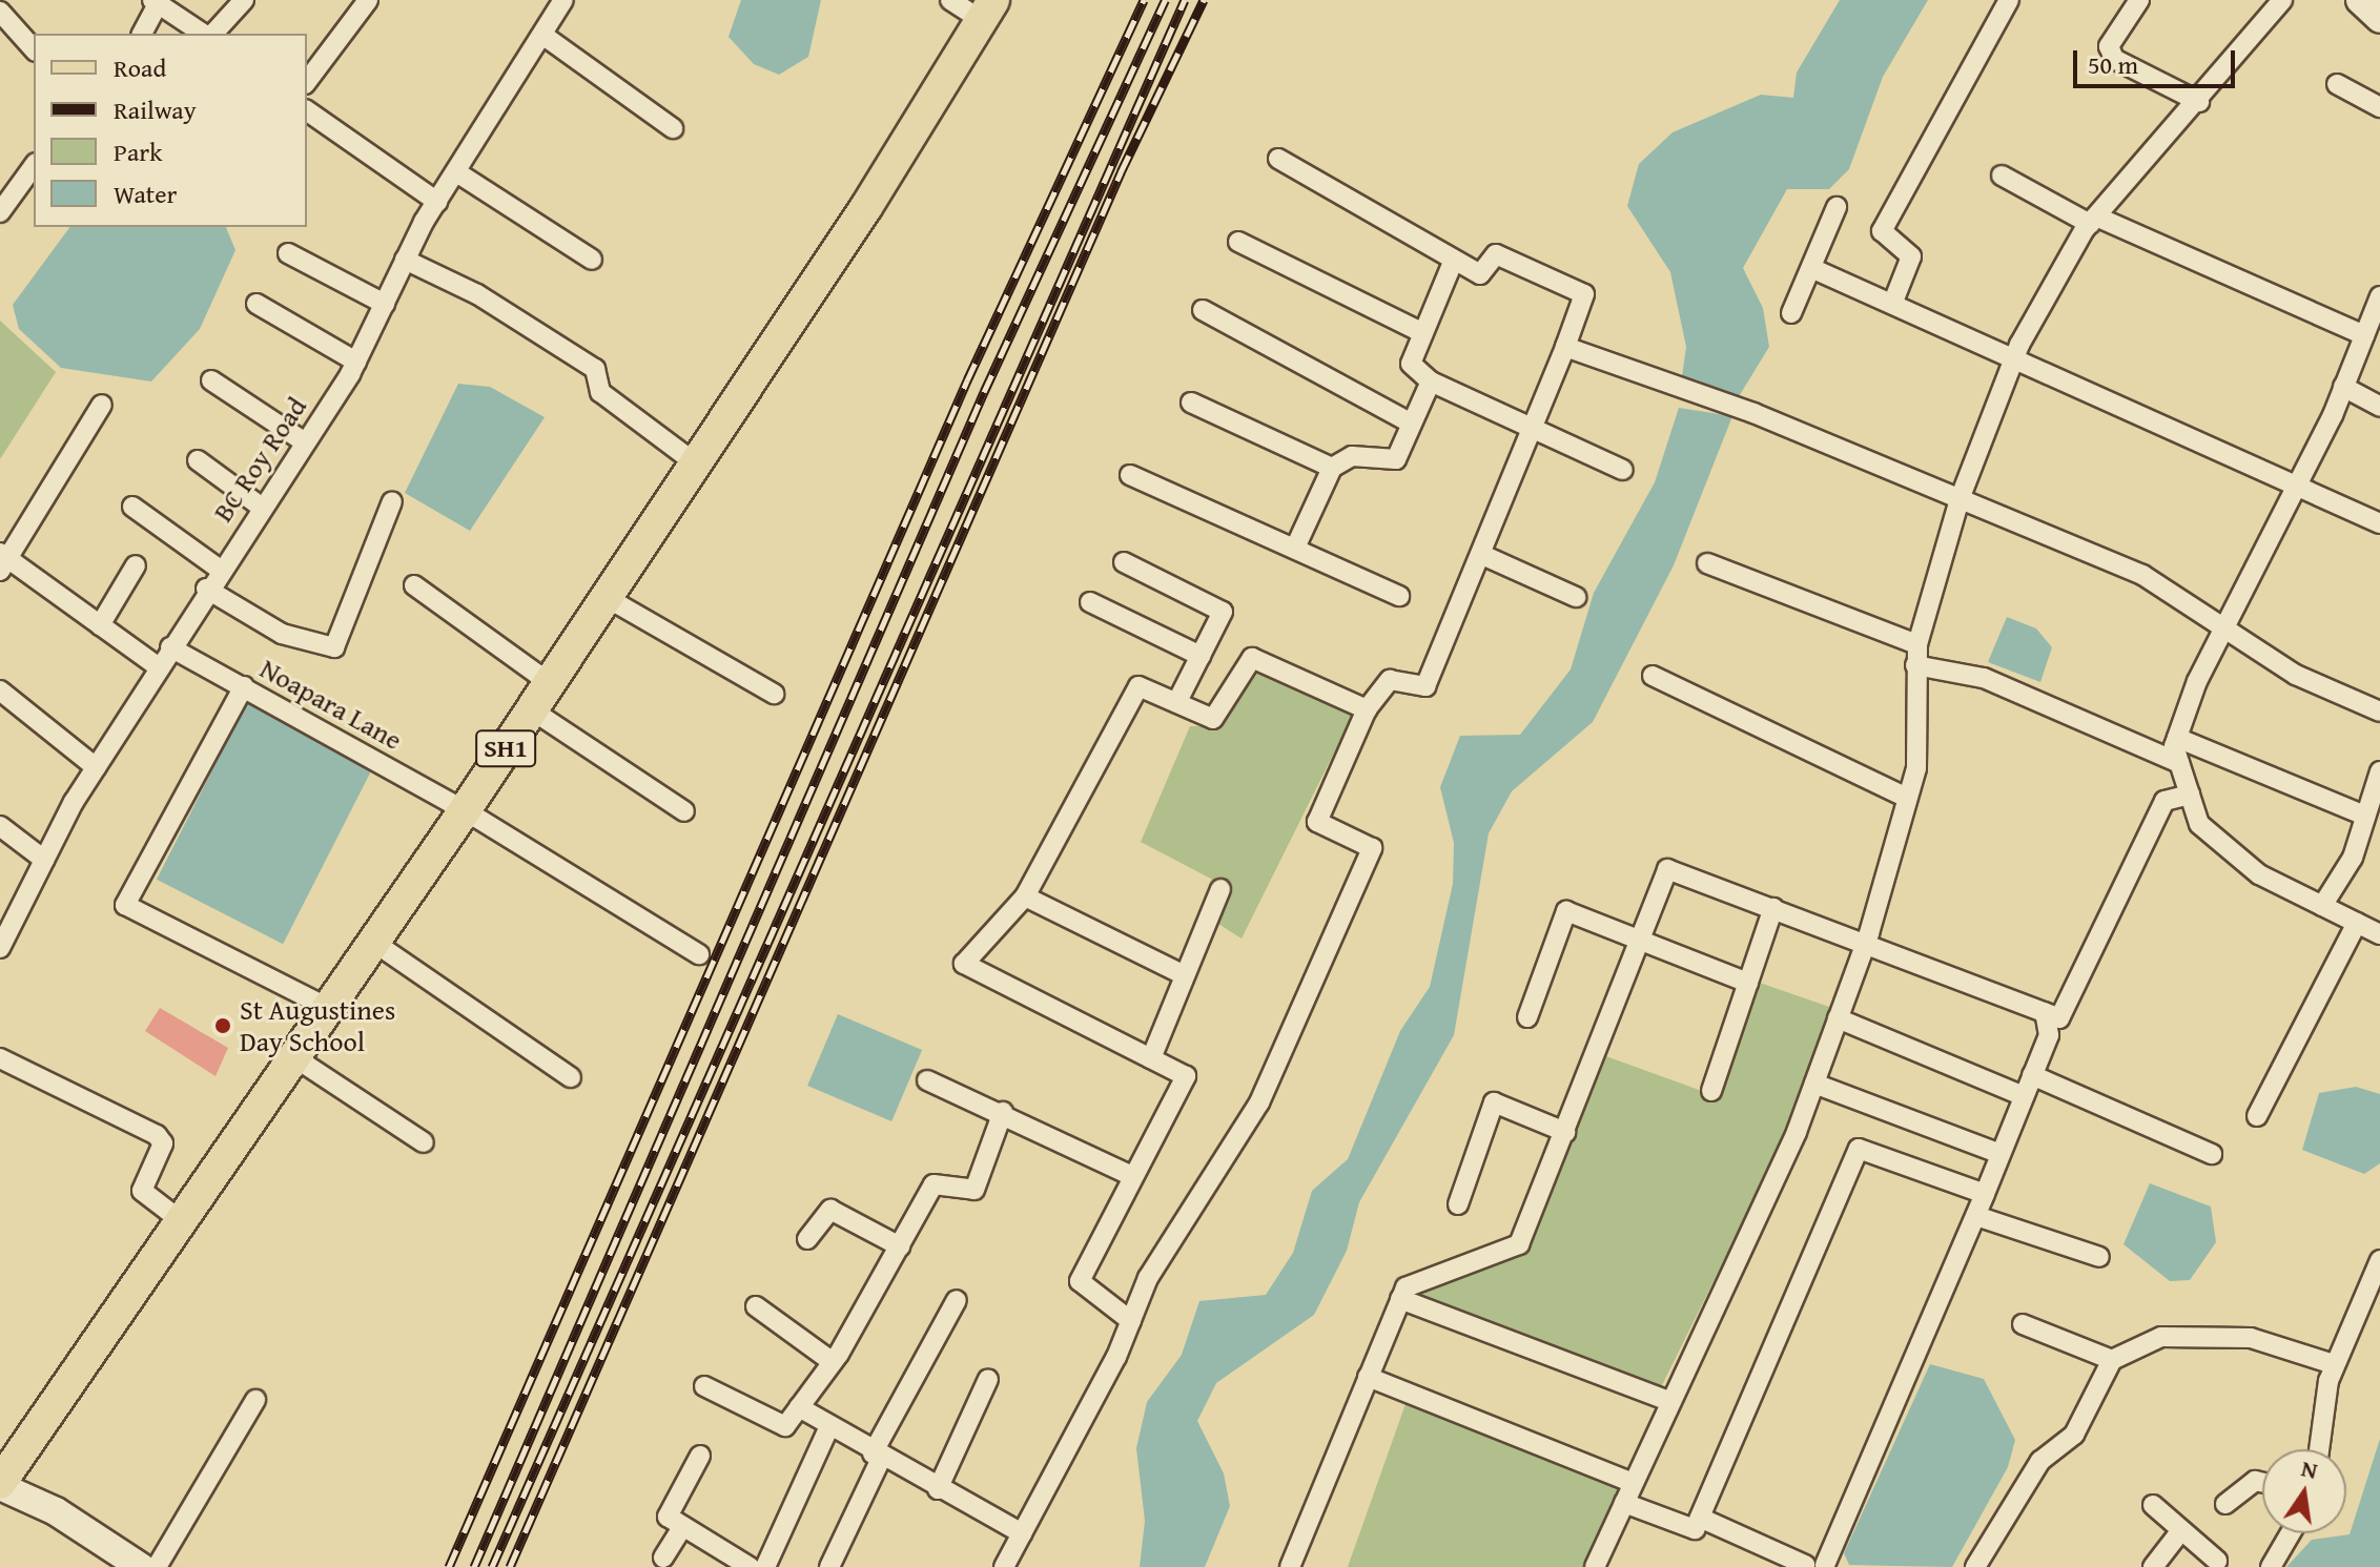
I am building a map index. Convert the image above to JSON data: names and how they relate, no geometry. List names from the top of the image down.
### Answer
{
  "streets": {
    "main road": ["SH1"],
    "street": ["BC Roy Road", "Noapara Lane"]
  },
  "crossings": [
    ["BC Roy Road", "Noapara Lane"],
    ["Noapara Lane", "SH1"]
  ],
  "places": ["St Augustines Day School"],
  "legend": [
    "Road",
    "Railway",
    "Park",
    "Water"
  ],
  "scale_bar": "50 m",
  "north": "top"
}
